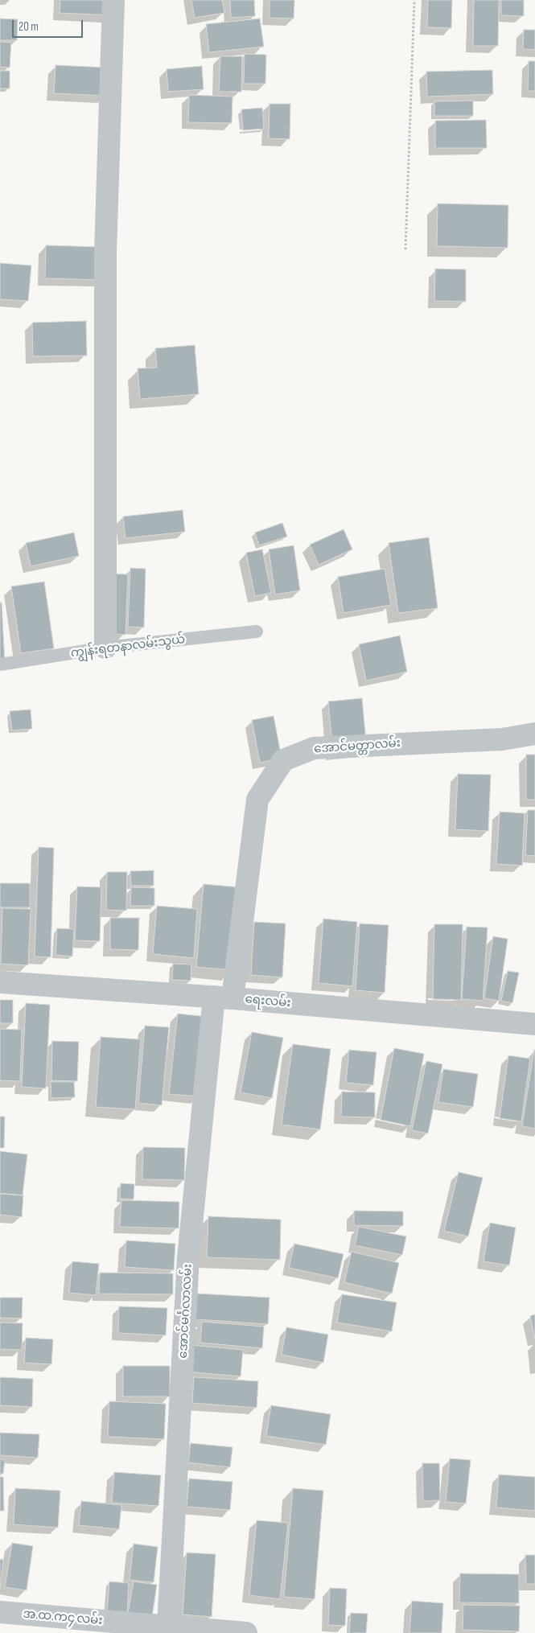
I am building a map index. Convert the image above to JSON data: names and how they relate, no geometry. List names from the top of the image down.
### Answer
{
  "streets": {
    "street": [
      "အောင်မတ္တာလမ်း",
      "ရေးလမ်း",
      "အောင်မင်္ဂလာလမ်း",
      "အ.ထ.က၄ လမ်း"
    ],
    "lane": ["ကျွန်းရတနာလမ်းသွယ်"]
  },
  "crossings": [
    ["အောင်မတ္တာလမ်း", "ရေးလမ်း"],
    ["အောင်မတ္တာလမ်း", "အောင်မင်္ဂလာလမ်း"],
    ["ရေးလမ်း", "အောင်မင်္ဂလာလမ်း"],
    ["အောင်မင်္ဂလာလမ်း", "အ.ထ.က၄ လမ်း"]
  ],
  "scale_bar": "20 m"
}
